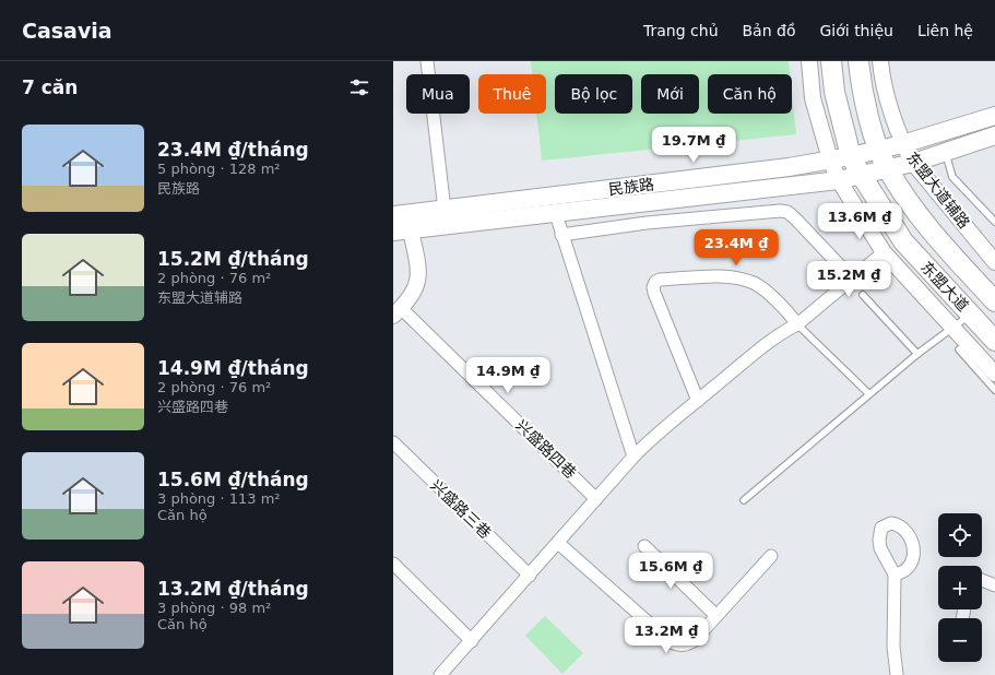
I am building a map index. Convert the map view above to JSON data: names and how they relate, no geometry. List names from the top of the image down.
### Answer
{
  "streets": {
    "highway": ["东盟大道"],
    "main road": ["民族路"],
    "street": ["东盟大道辅路", "兴盛路四巷", "兴盛路三巷"]
  },
  "crossings": [
    ["民族路", "东盟大道辅路"],
    ["民族路", "东盟大道"]
  ],
  "page": {
    "header": "Casavia",
    "nav": [
      "Trang chủ",
      "Bản đồ",
      "Giới thiệu",
      "Liên hệ"
    ],
    "heading": "7 căn",
    "chip": [
      "Mua",
      "Thuê",
      "Bộ lọc",
      "Mới",
      "Căn hộ"
    ],
    "list": [
      {
        "name": "23.4M ₫/tháng",
        "note": "5 phòng · 128 m² · 民族路"
      },
      {
        "name": "15.2M ₫/tháng",
        "note": "2 phòng · 76 m² · 东盟大道辅路"
      },
      {
        "name": "14.9M ₫/tháng",
        "note": "2 phòng · 76 m² · 兴盛路四巷"
      },
      {
        "name": "15.6M ₫/tháng",
        "note": "3 phòng · 113 m² · Căn hộ"
      },
      {
        "name": "13.2M ₫/tháng",
        "note": "3 phòng · 98 m² · Căn hộ"
      }
    ],
    "price": [
      "19.7M ₫",
      "13.6M ₫",
      "23.4M ₫",
      "15.2M ₫",
      "14.9M ₫",
      "15.6M ₫",
      "13.2M ₫"
    ],
    "map_buttons": ["+", "−"]
  }
}
